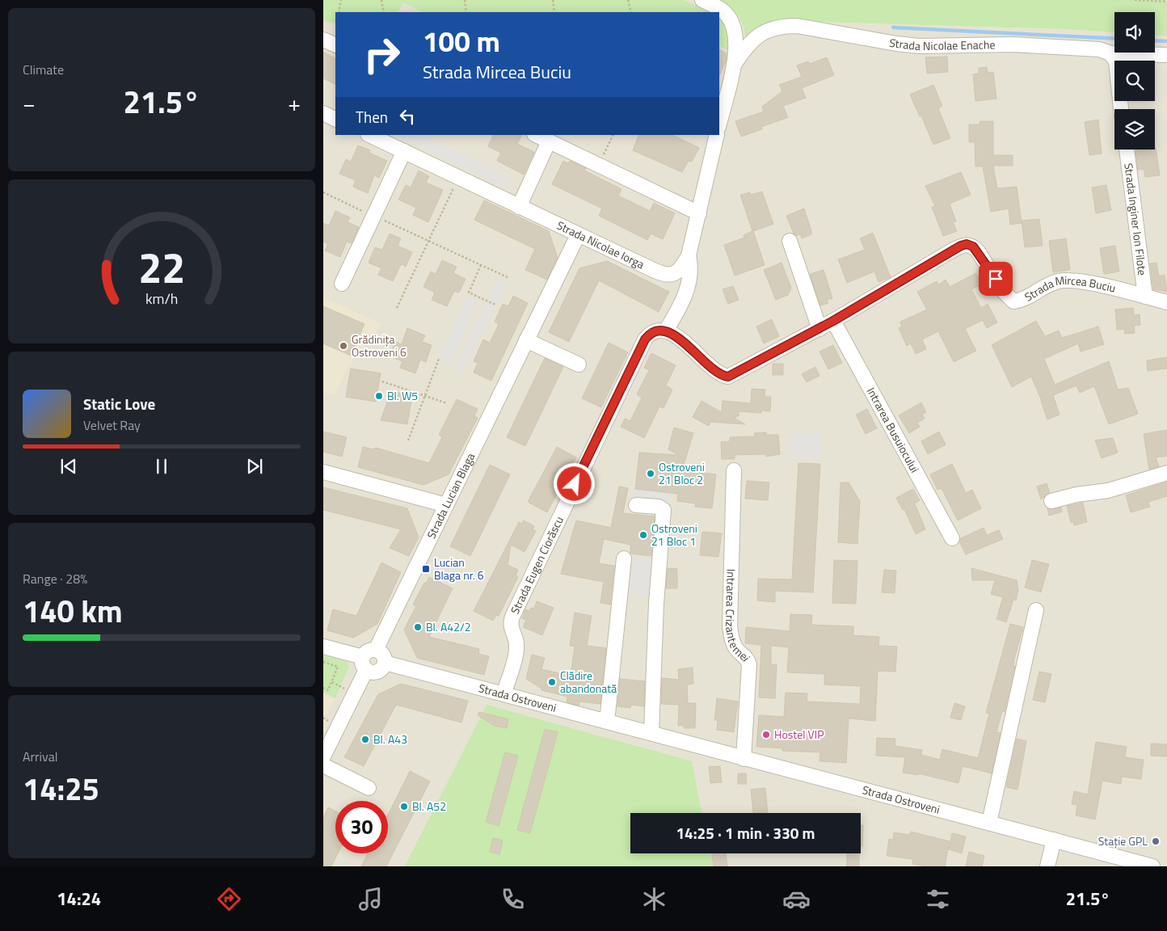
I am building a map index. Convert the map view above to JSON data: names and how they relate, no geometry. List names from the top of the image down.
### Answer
{
  "streets": {
    "street": [
      "Strada Nicolae Enache",
      "Strada Inginer Ion Filote",
      "Strada Nicolae Iorga",
      "Strada Mircea Buciu",
      "Intrarea Busuiocului",
      "Strada Lucian Blaga",
      "Strada Eugen Ciorăscu",
      "Intrarea Crizantemei",
      "Strada Ostroveni"
    ]
  },
  "crossings": [
    ["Strada Inginer Ion Filote", "Strada Mircea Buciu"],
    ["Strada Nicolae Iorga", "Strada Lucian Blaga"],
    ["Strada Mircea Buciu", "Intrarea Busuiocului"],
    ["Strada Mircea Buciu", "Strada Eugen Ciorăscu"],
    ["Strada Lucian Blaga", "Strada Ostroveni"],
    ["Strada Eugen Ciorăscu", "Strada Ostroveni"],
    ["Intrarea Crizantemei", "Strada Ostroveni"]
  ],
  "places": {
    "other": [
      "Grădinița Ostroveni 6",
      "Bl. W5",
      "Ostroveni 21 Bloc 2",
      "Ostroveni 21 Bloc 1",
      "Bl. A42/2",
      "Clădire abandonată",
      "Hostel VIP",
      "Bl. A43",
      "Bl. A52",
      "Stație GPL"
    ],
    "transit": ["Lucian Blaga nr. 6"]
  },
  "page": {
    "tile": [
      "Climate",
      ["Range · 28%", "140 km"],
      ["Arrival", "14:25"]
    ],
    "turn": ["100 m", "Strada Mircea Buciu"],
    "heat": ["−", "21.5°", "+"],
    "then": "Then",
    "song": ["Static Love", "Velvet Ray"],
    "limit": "30",
    "trip": "14:25 · 1 min · 330 m",
    "tabs": ["14:24", "21.5°"],
    "gauge": ["22", "km/h"]
  }
}
